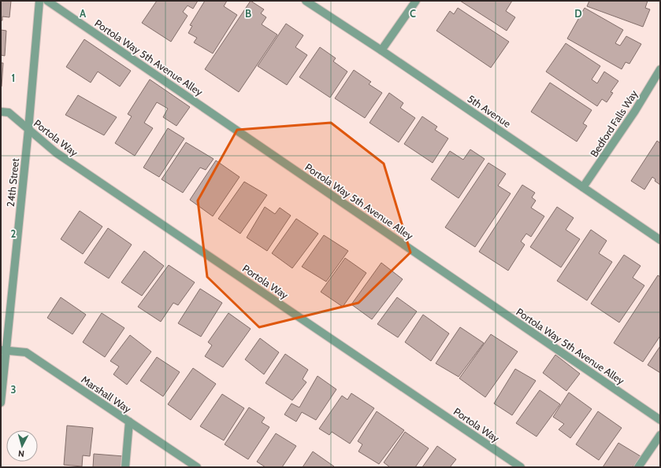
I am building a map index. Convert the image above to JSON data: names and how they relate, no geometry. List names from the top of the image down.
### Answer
{
  "streets": {
    "street": [
      "Portola Way 5th Avenue Alley",
      "5th Avenue",
      "Bedford Falls Way",
      "Portola Way",
      "24th Street",
      "Marshall Way"
    ]
  },
  "crossings": [
    ["5th Avenue", "Bedford Falls Way"],
    ["Portola Way", "24th Street"],
    ["24th Street", "Marshall Way"]
  ],
  "north": "bottom",
  "grid": {
    "columns": [
      "A",
      "B",
      "C",
      "D"
    ],
    "rows": ["1", "2", "3"]
  }
}
